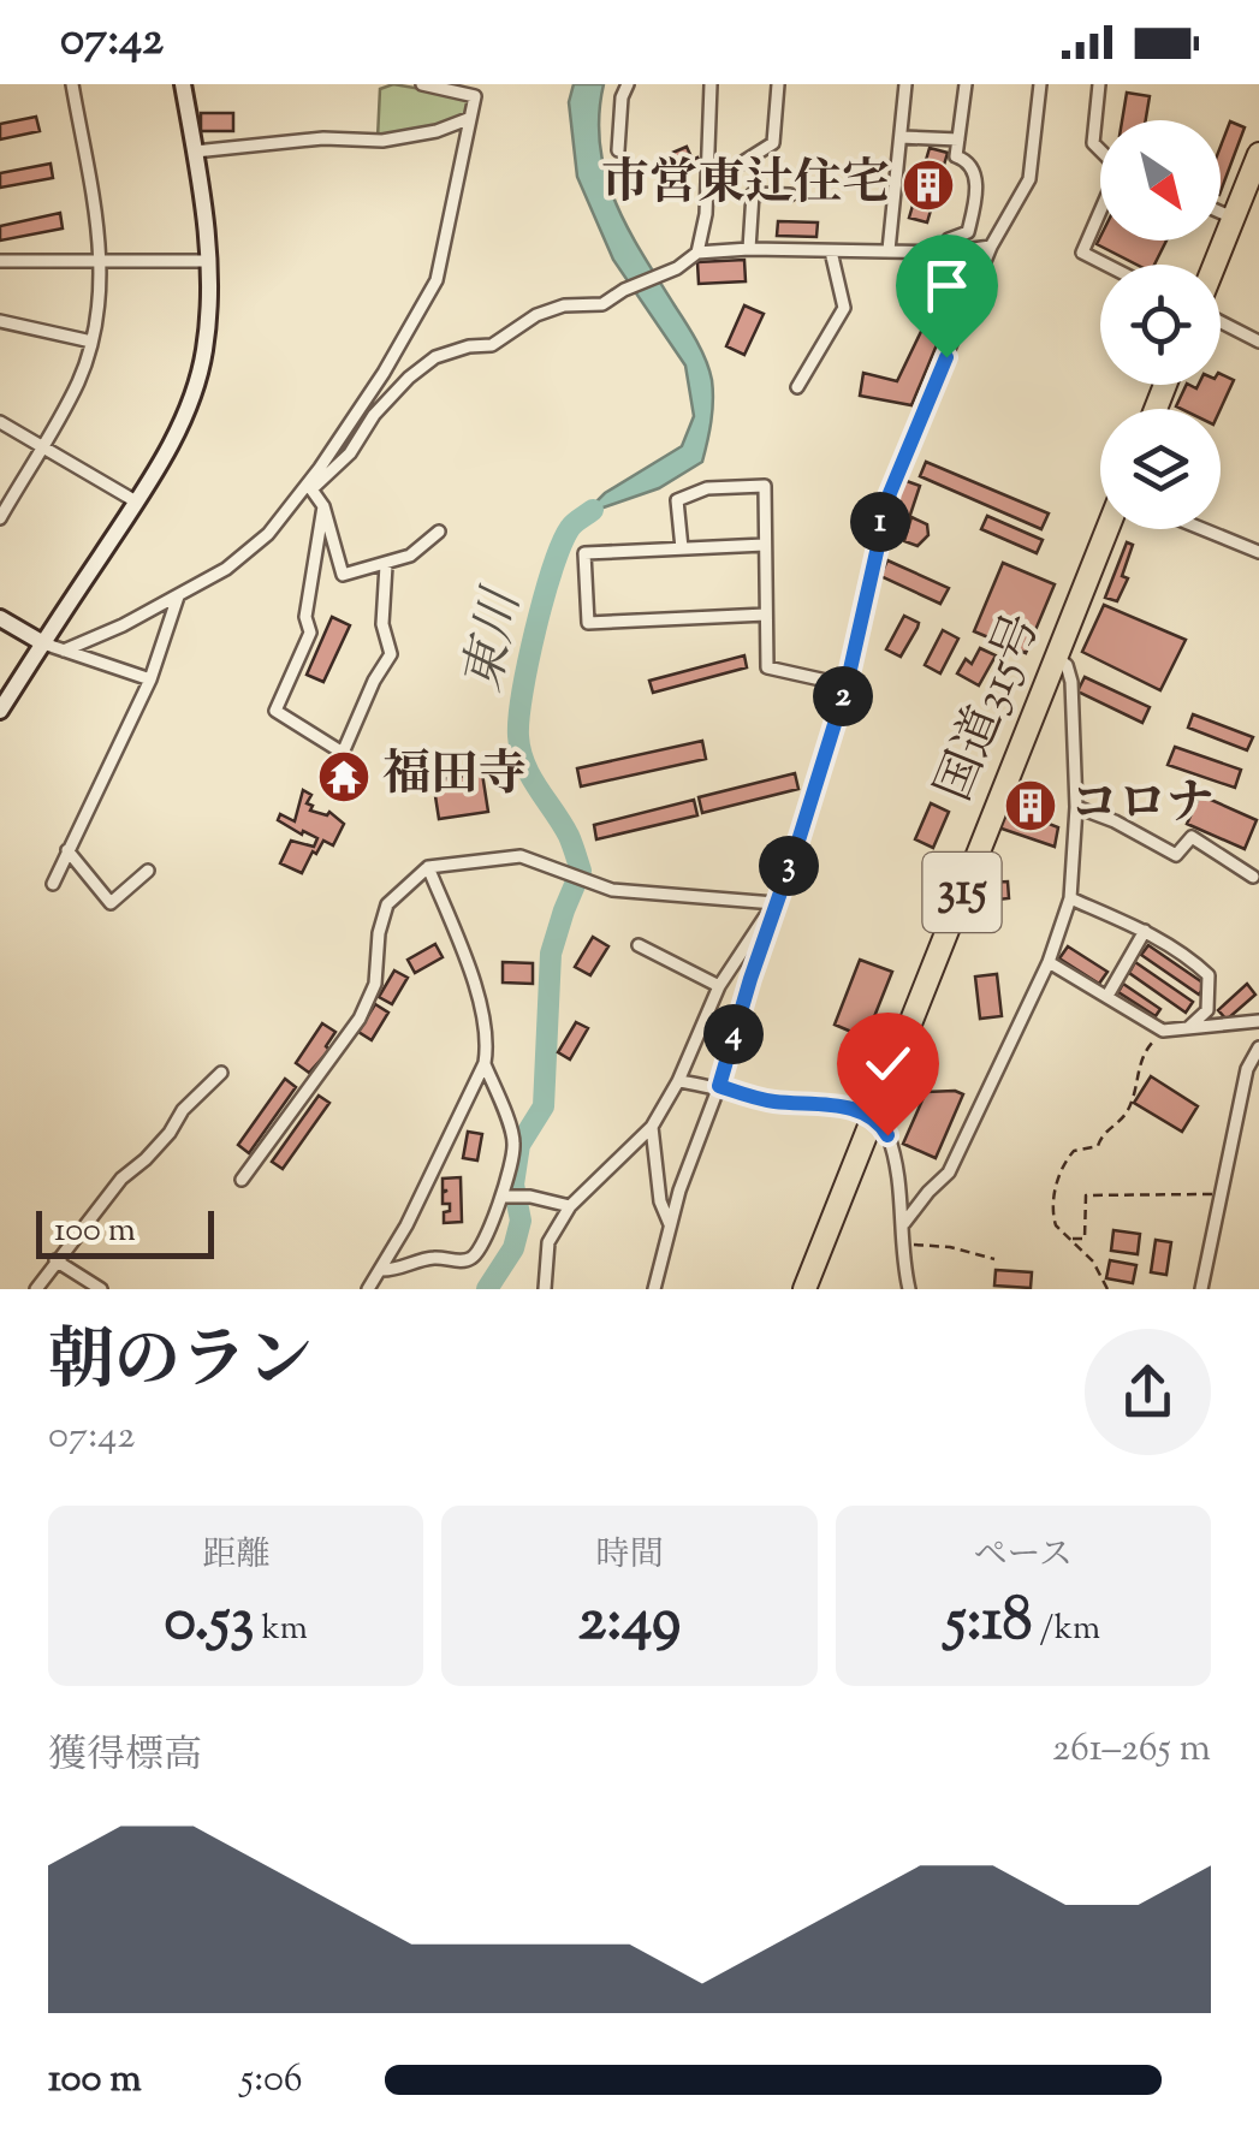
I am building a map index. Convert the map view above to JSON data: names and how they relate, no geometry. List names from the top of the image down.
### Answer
{
  "streets": {
    "highway": ["国道315号", "315"]
  },
  "water": ["東川"],
  "places": {
    "building": ["市営東辻住宅", "コロナ"],
    "temple": ["福田寺"]
  },
  "scale_bar": "100 m",
  "north": "bottom right",
  "page": {
    "status": "07:42",
    "pins": [
      "1",
      "2",
      "3",
      "4"
    ],
    "scale": "100 m",
    "heading": ["朝のラン", "07:42"],
    "stats": [
      ["距離", "0.53 km"],
      ["時間", "2:49"],
      ["ペース", "5:18 /km"]
    ],
    "chart": ["獲得標高", "261–265 m"],
    "list": [
      {
        "name": "100 m",
        "note": "5:06"
      }
    ]
  }
}
